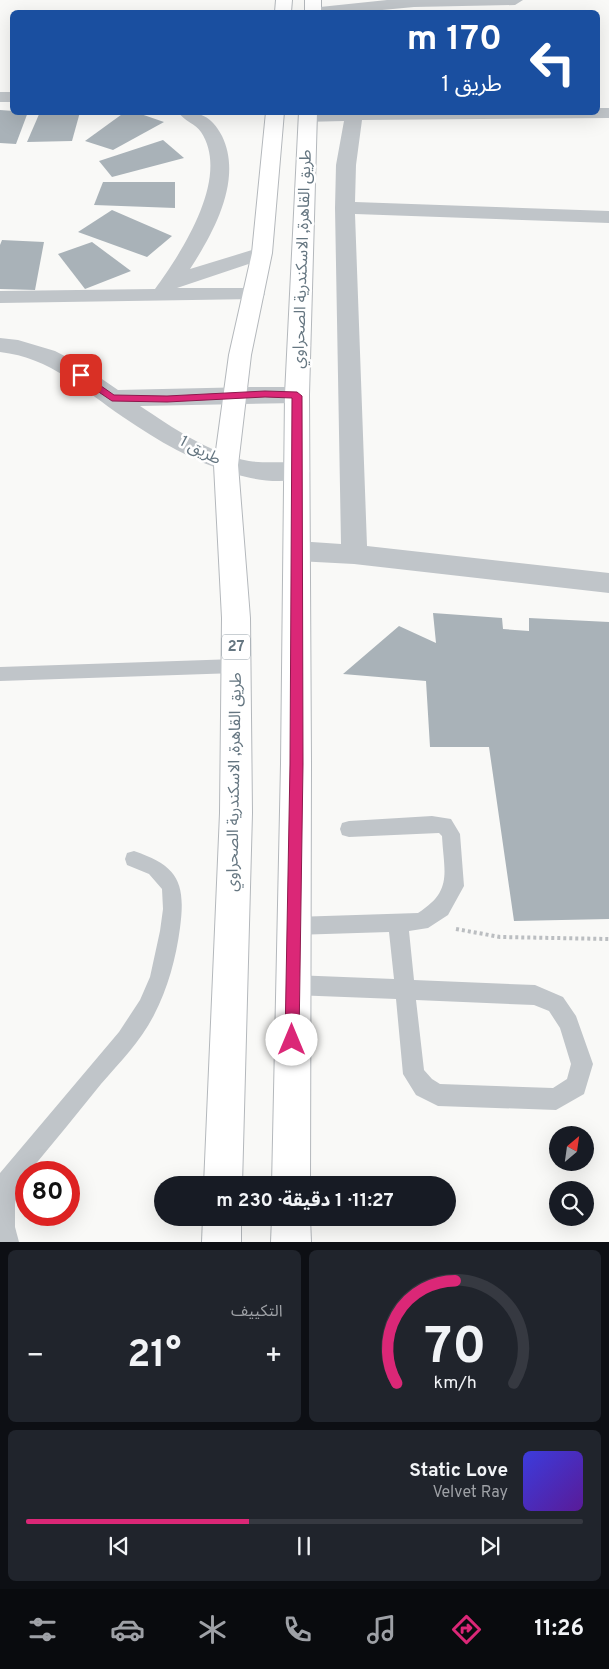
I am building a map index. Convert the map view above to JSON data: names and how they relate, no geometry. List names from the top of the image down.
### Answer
{
  "streets": {
    "highway": ["طريق القاهرة, الاسكندرية الصحراوي", "27"],
    "street": ["طريق 1"]
  },
  "crossings": [
    ["طريق القاهرة, الاسكندرية الصحراوي", "طريق 1"]
  ],
  "north": "top right",
  "page": {
    "turn": ["170 m", "طريق 1"],
    "limit": "80",
    "trip": "11:27 · 1 دقيقة · 230 m",
    "tile": "التكييف",
    "heat": ["−", "21°", "+"],
    "song": ["Static Love", "Velvet Ray"],
    "tabs": "11:26",
    "gauge": ["70", "km/h"]
  }
}
